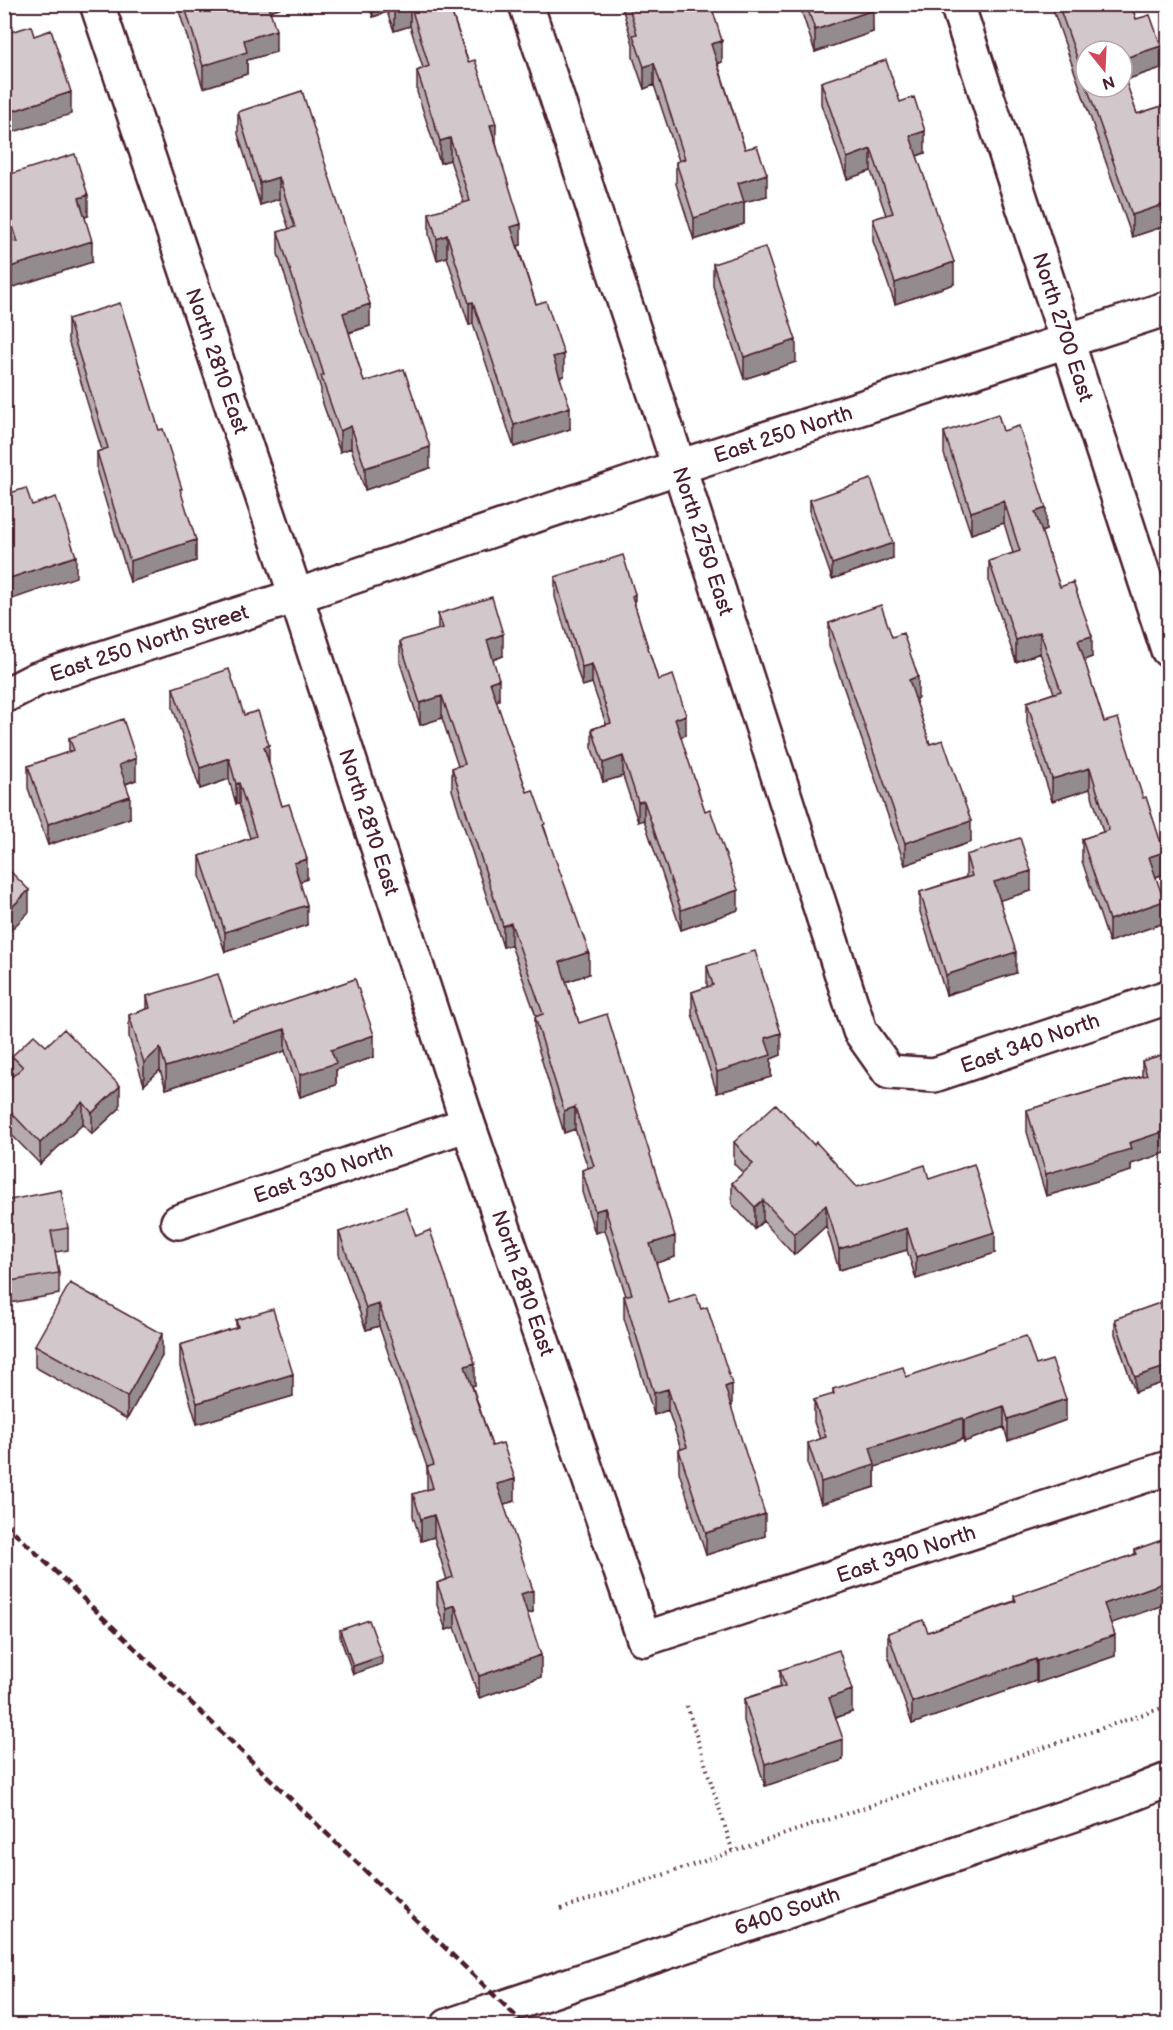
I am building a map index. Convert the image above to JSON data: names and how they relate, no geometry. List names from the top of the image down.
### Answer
{
  "streets": {
    "street": [
      "North 2700 East",
      "North 2810 East",
      "East 250 North",
      "North 2750 East",
      "East 250 North Street",
      "East 340 North",
      "East 330 North",
      "East 390 North",
      "6400 South"
    ]
  },
  "crossings": [
    ["North 2700 East", "East 250 North"],
    ["North 2810 East", "East 250 North"],
    ["North 2810 East", "East 250 North Street"],
    ["North 2810 East", "East 330 North"],
    ["North 2810 East", "East 390 North"],
    ["East 250 North", "North 2750 East"],
    ["East 250 North", "East 250 North Street"],
    ["North 2750 East", "East 340 North"]
  ],
  "north": "bottom"
}
